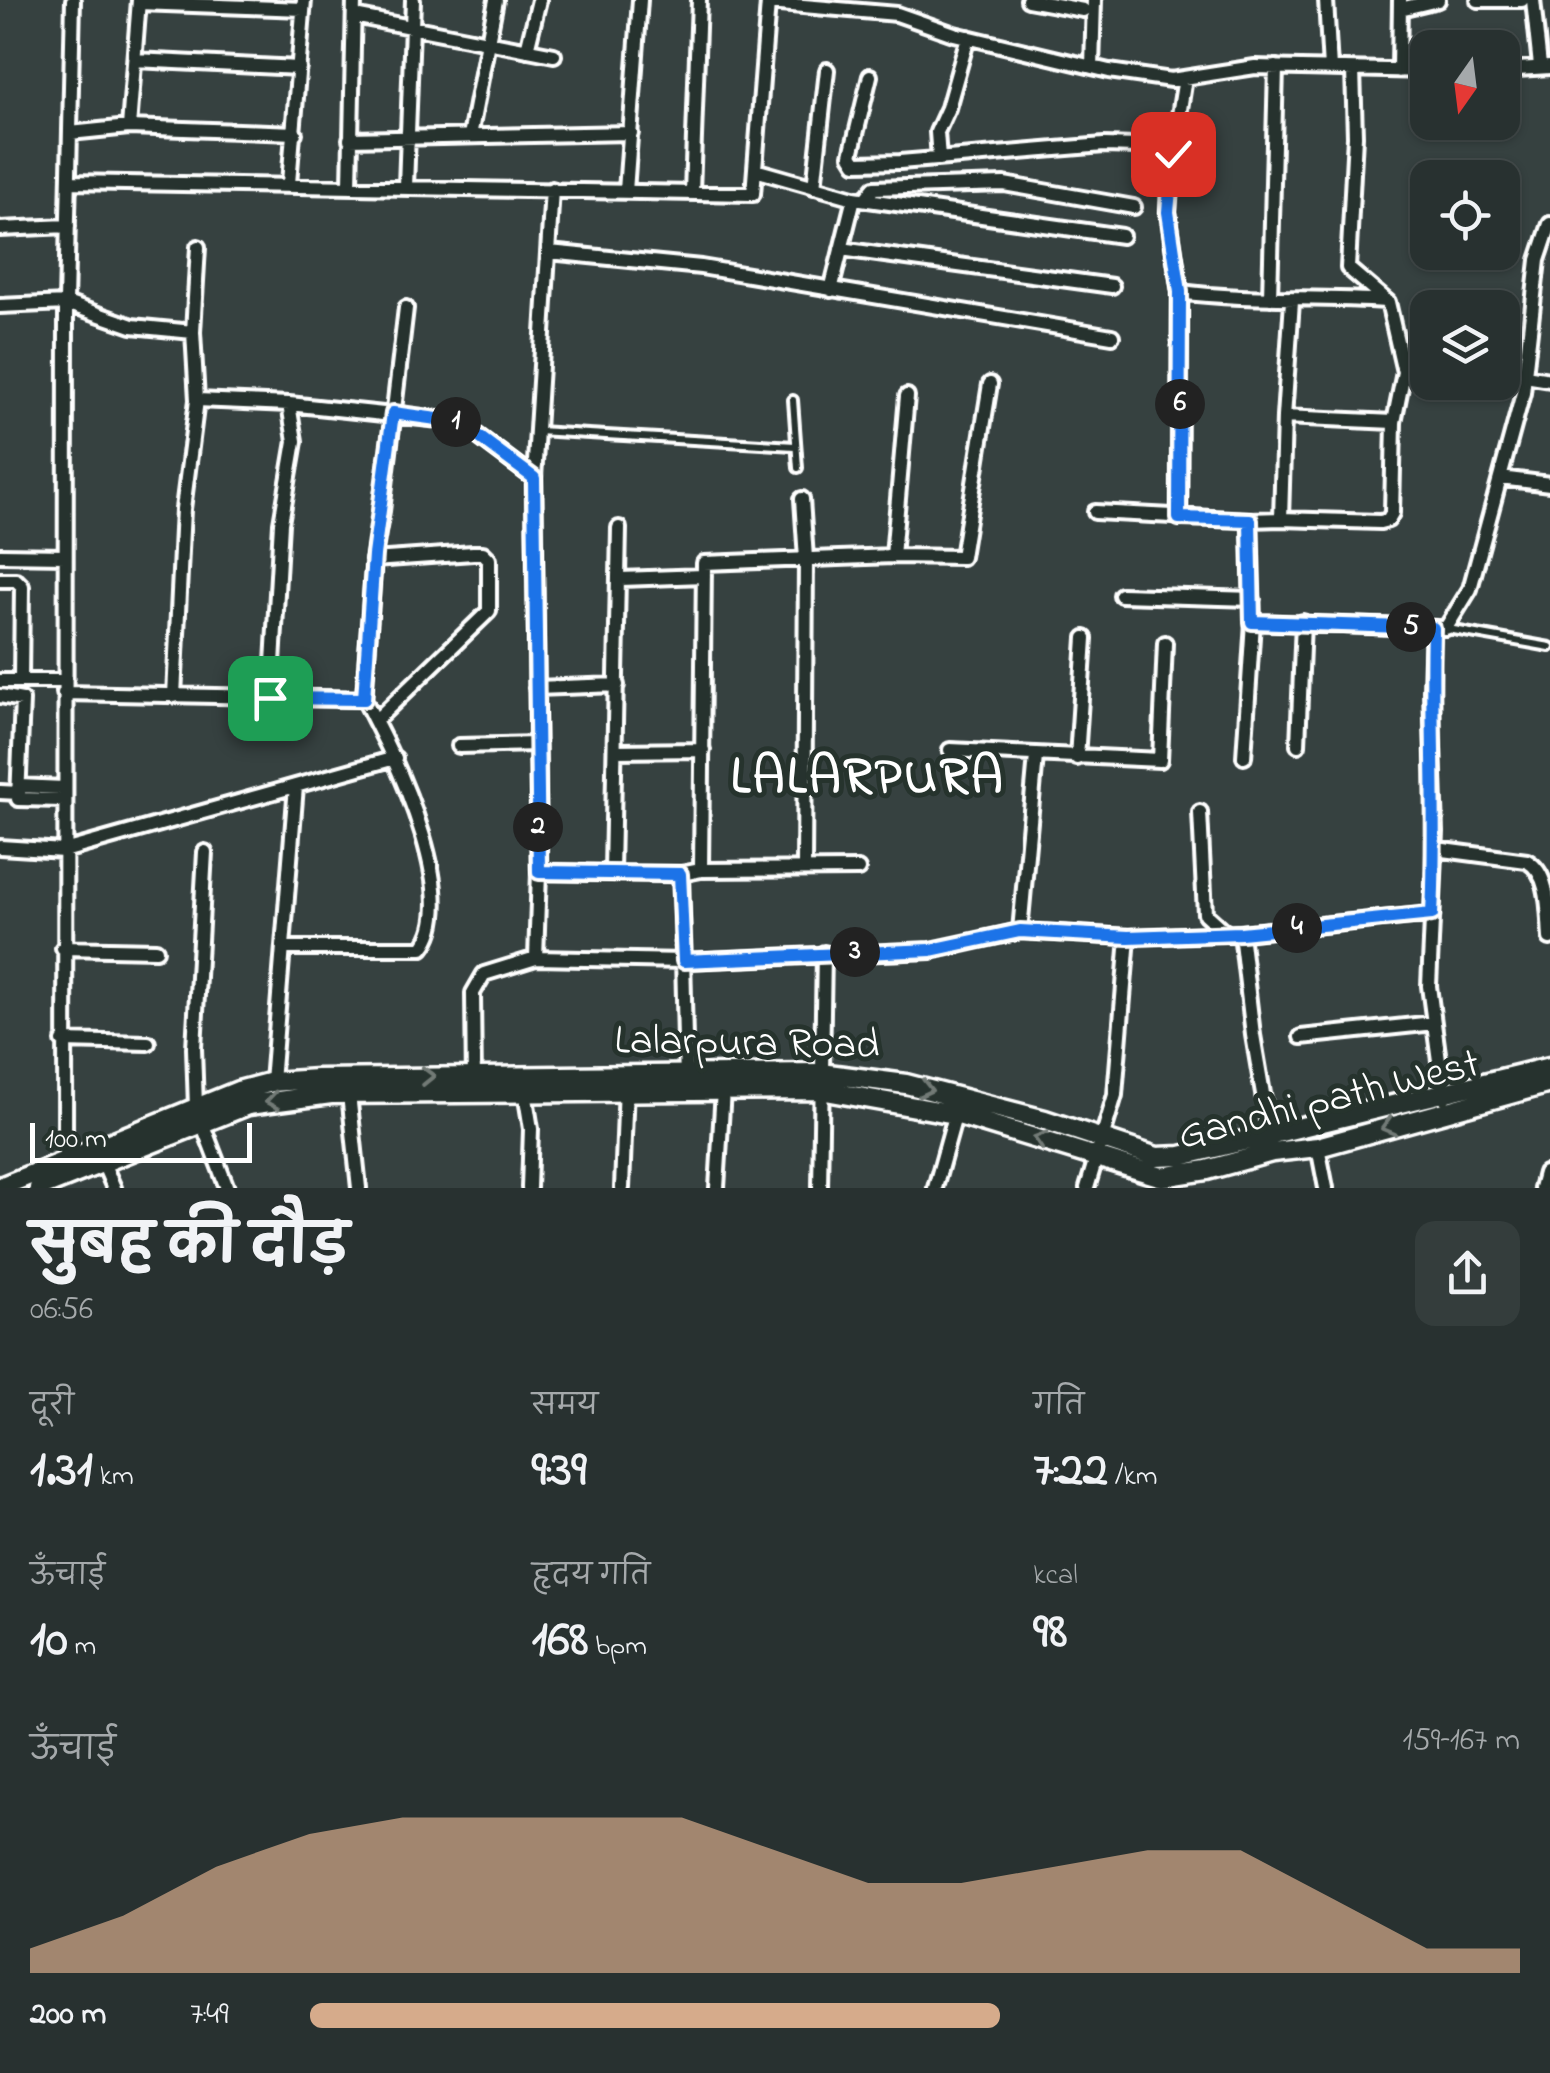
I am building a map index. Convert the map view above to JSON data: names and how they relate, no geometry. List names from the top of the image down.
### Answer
{
  "streets": {
    "street": ["Lalarpura Road", "Gandhi path West"]
  },
  "crossings": [
    ["Lalarpura Road", "Gandhi path West"]
  ],
  "districts": ["LALARPURA"],
  "scale_bar": "100 m",
  "north": "bottom",
  "page": {
    "pins": [
      "6",
      "1",
      "5",
      "2",
      "4",
      "3"
    ],
    "scale": "100 m",
    "heading": ["सुबह की दौड़", "06:56"],
    "stats": [
      ["दूरी", "1.31 km"],
      ["समय", "9:39"],
      ["गति", "7:22 /km"],
      ["ऊँचाई", "10 m"],
      ["हृदय गति", "168 bpm"],
      ["kcal", "98"]
    ],
    "chart": ["ऊँचाई", "159–167 m"],
    "list": [
      {
        "name": "200 m",
        "note": "7:49"
      }
    ]
  }
}
